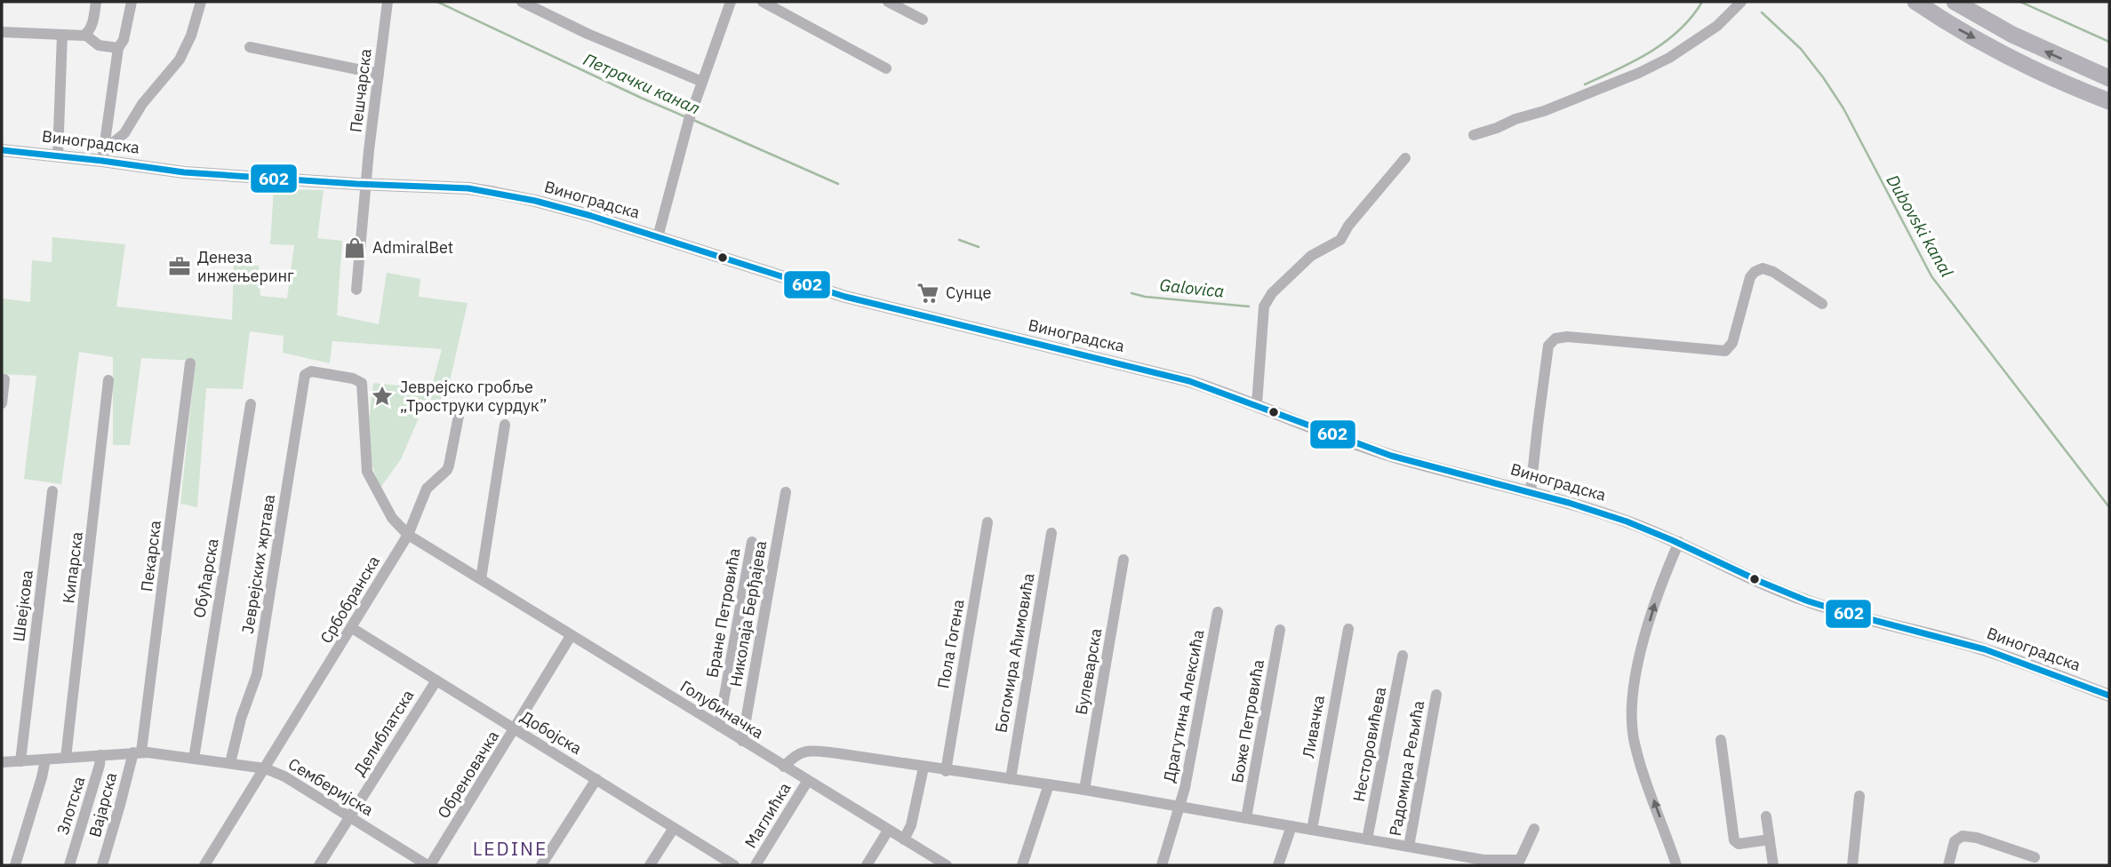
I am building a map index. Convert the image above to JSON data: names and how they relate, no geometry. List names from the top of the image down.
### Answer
{
  "streets": {
    "street": [
      "Пешчарска",
      "Виноградска",
      "Пекарска",
      "Јеврејских жртава",
      "Кипарска",
      "Обућарска",
      "Србобранска",
      "Швејкова",
      "Бране Петровића",
      "Николаја Берђајева",
      "Пола Гогена",
      "Богомира Аћимовића",
      "Булеварска",
      "Драгутина Алексића",
      "Голубиначка",
      "Боже Петровића",
      "Ливачка",
      "Делиблатска",
      "Добојска",
      "Несторовићева",
      "Радомира Рељића",
      "Обреновачка",
      "Семберијска",
      "Вајарска",
      "Злотска",
      "Маглићка"
    ]
  },
  "crossings": [
    ["Пешчарска", "Виноградска"],
    ["Пекарска", "Семберијска"],
    ["Пекарска", "Вајарска"],
    ["Јеврејских жртава", "Србобранска"],
    ["Јеврејских жртава", "Голубиначка"],
    ["Јеврејских жртава", "Семберијска"],
    ["Кипарска", "Семберијска"],
    ["Обућарска", "Семберијска"],
    ["Србобранска", "Голубиначка"],
    ["Србобранска", "Добојска"],
    ["Србобранска", "Семберијска"],
    ["Швејкова", "Семберијска"],
    ["Бране Петровића", "Голубиначка"],
    ["Николаја Берђајева", "Голубиначка"],
    ["Голубиначка", "Обреновачка"],
    ["Голубиначка", "Маглићка"],
    ["Делиблатска", "Добојска"],
    ["Делиблатска", "Семберијска"],
    ["Добојска", "Обреновачка"],
    ["Обреновачка", "Семберијска"],
    ["Семберијска", "Вајарска"],
    ["Семберијска", "Злотска"]
  ],
  "districts": ["LEDINE"],
  "water": ["Петрачки канал", "Dubovski kanal", "Galovica"],
  "places": {
    "shop": ["AdmiralBet"],
    "office": ["Денеза инжењеринг"],
    "supermarket": ["Сунце"],
    "place": ["Јеврејско гробље „Троструки сурдук”"]
  },
  "lines": ["transit line 602"]
}
